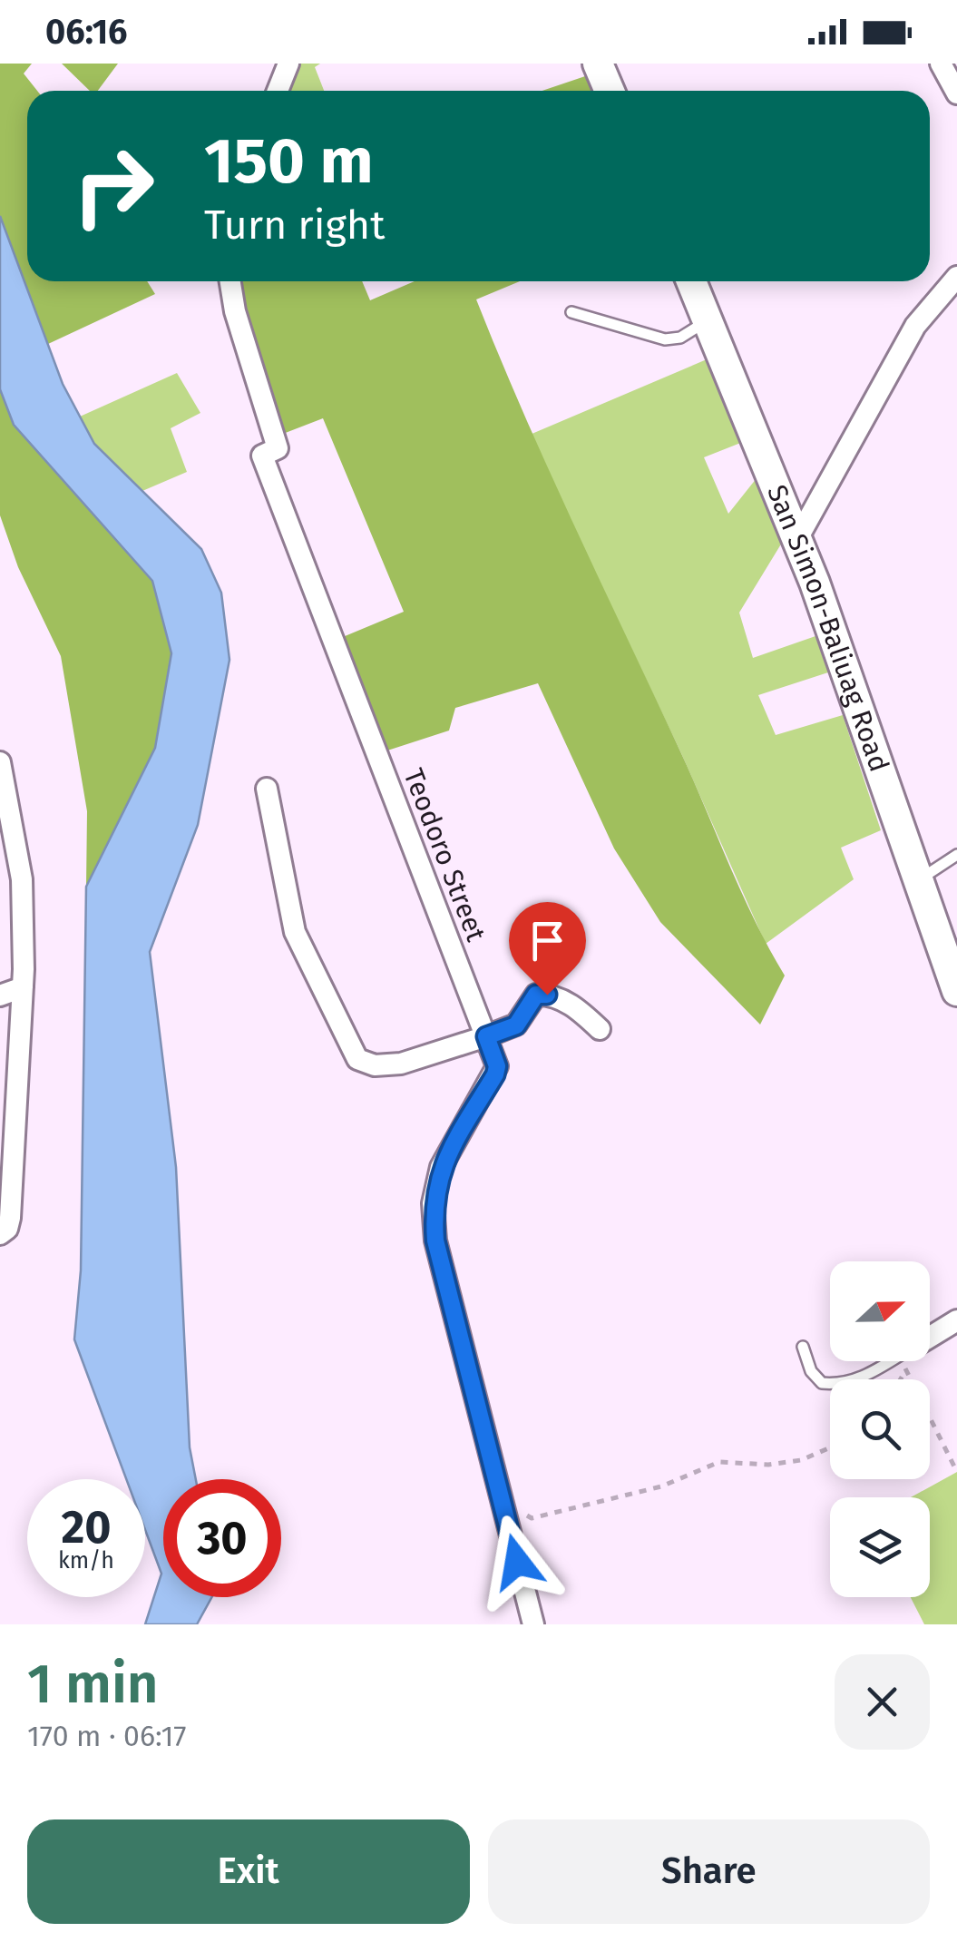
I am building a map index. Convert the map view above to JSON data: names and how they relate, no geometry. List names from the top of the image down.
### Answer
{
  "streets": {
    "main road": ["San Simon-Baliuag Road"],
    "street": ["Teodoro Street"]
  },
  "north": "right",
  "page": {
    "status": "06:16",
    "turn": ["150 m", "Turn right"],
    "speed": "20 km/h",
    "limit": "30",
    "heading": ["1 min", "170 m · 06:17"],
    "buttons": ["Exit", "Share"]
  }
}
